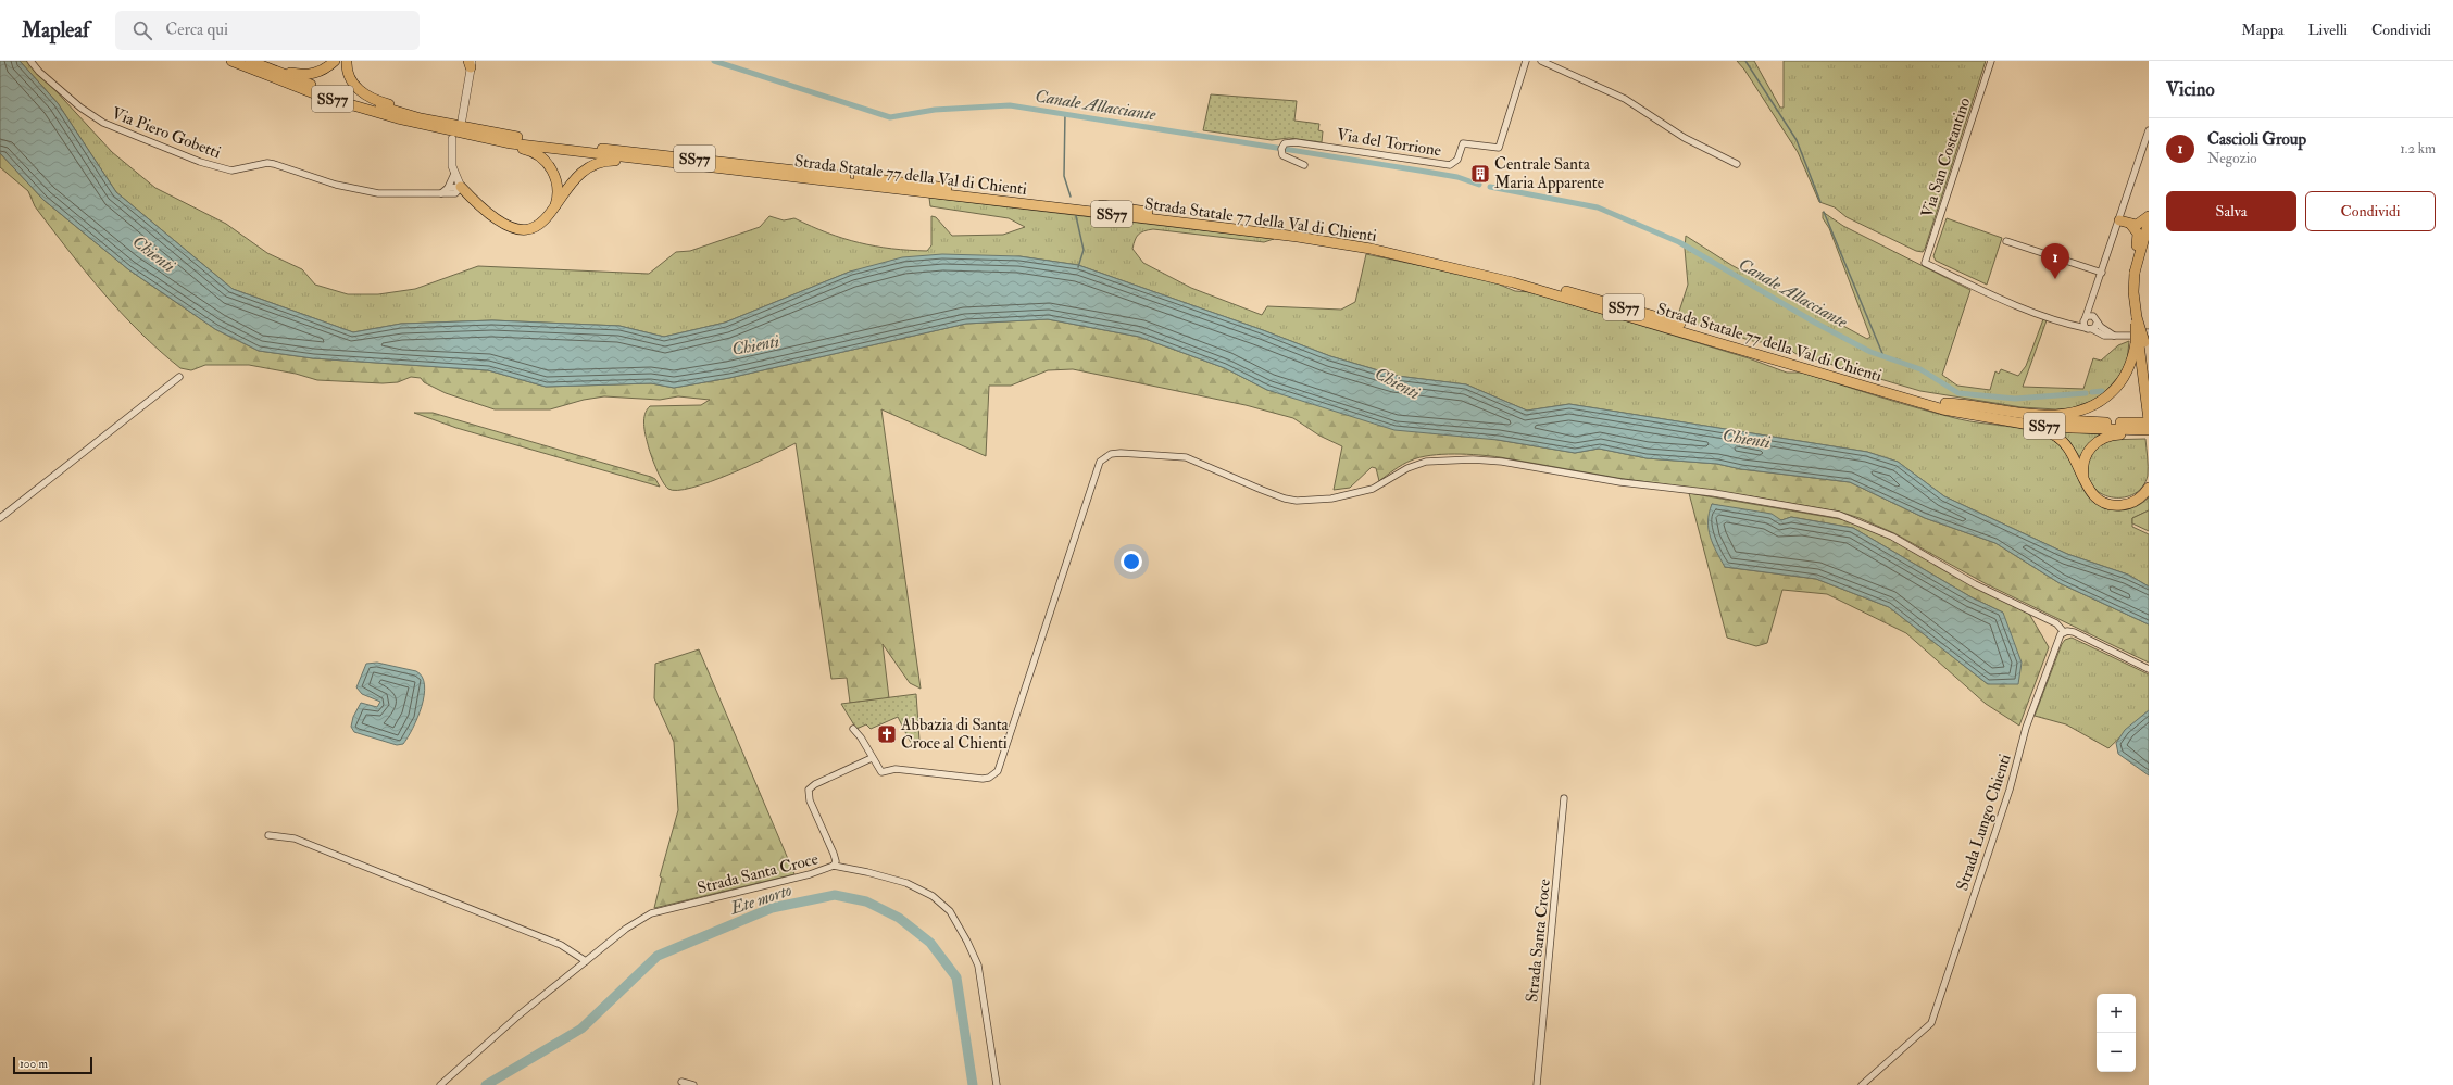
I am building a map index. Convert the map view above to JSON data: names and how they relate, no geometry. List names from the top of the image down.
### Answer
{
  "streets": {
    "main road": ["SS77", "Strada Statale 77 della Val di Chienti"],
    "street": [
      "Via Piero Gobetti",
      "Via del Torrione",
      "Via San Costantino",
      "Strada Lungo Chienti",
      "Strada Santa Croce"
    ]
  },
  "water": ["Canale Allacciante", "Chienti", "Ete morto"],
  "places": {
    "building": ["Centrale Santa Maria Apparente"],
    "church": ["Abbazia di Santa Croce al Chienti"]
  },
  "scale_bar": "100 m",
  "page": {
    "header": "Mapleaf",
    "search": "Cerca qui",
    "nav": ["Mappa", "Livelli", "Condividi"],
    "heading": "Vicino",
    "list": [
      {
        "mark": "1",
        "name": "Cascioli Group",
        "note": "Negozio",
        "value": "1.2 km"
      }
    ],
    "buttons": ["Salva", "Condividi"],
    "pins": "1",
    "map_buttons": ["+", "−"],
    "scale": "100 m"
  }
}
